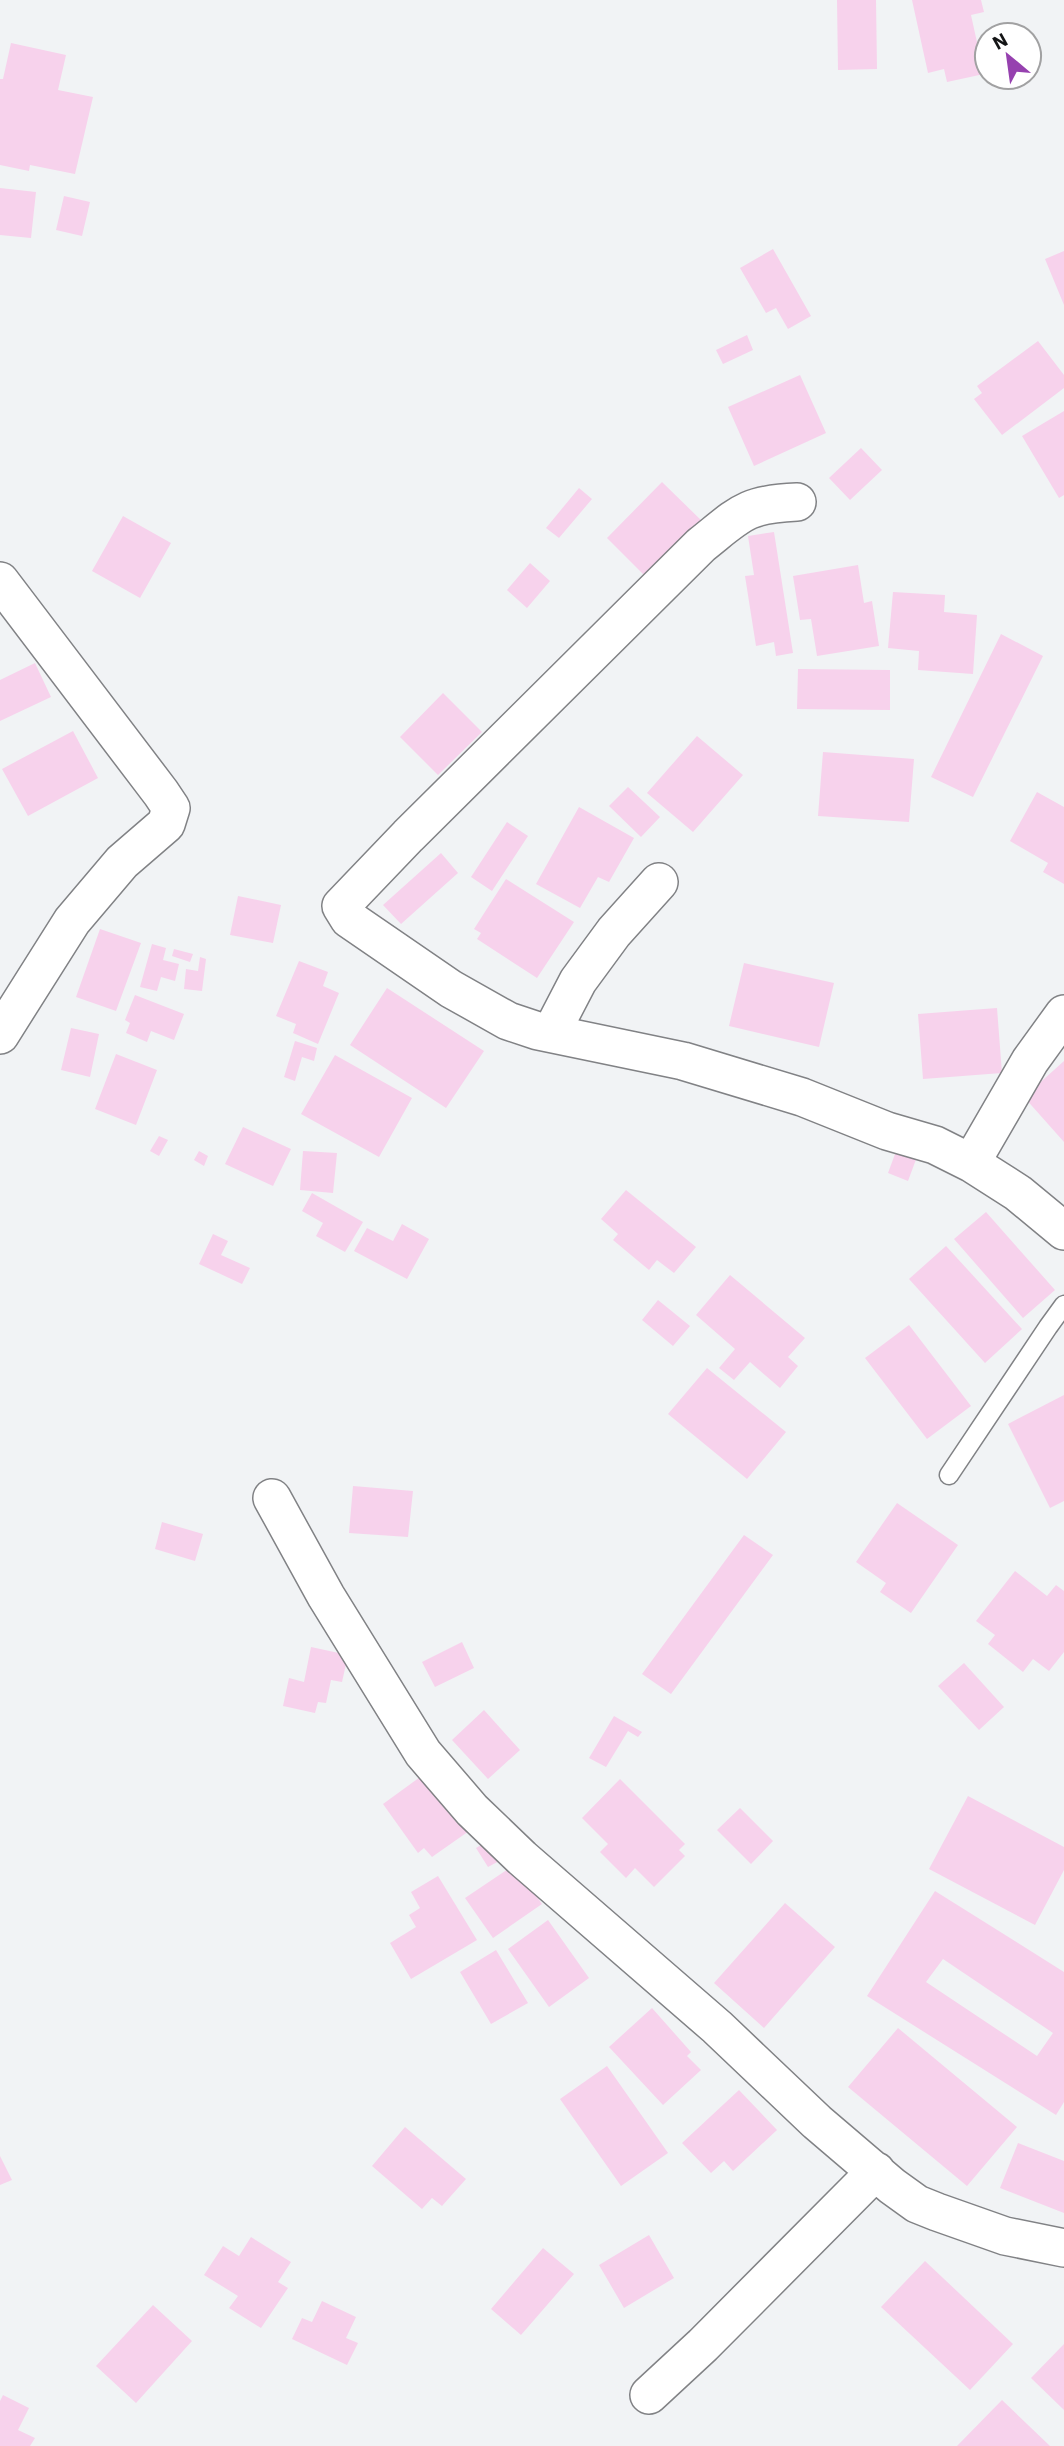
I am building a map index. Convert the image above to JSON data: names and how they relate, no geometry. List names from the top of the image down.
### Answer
{
  "north": "top left"
}
